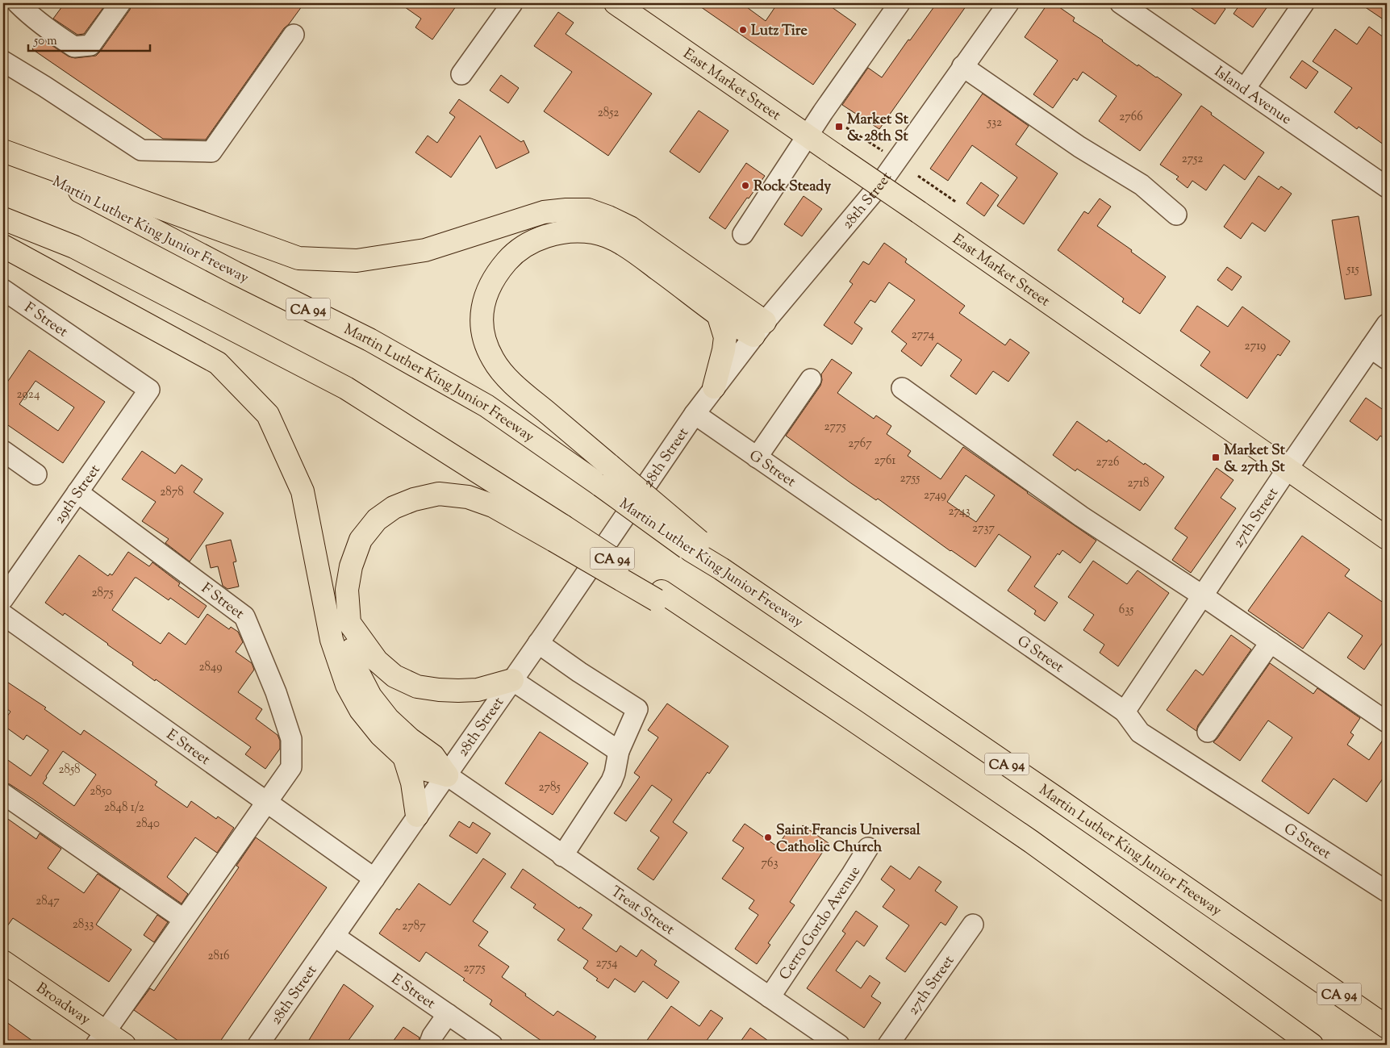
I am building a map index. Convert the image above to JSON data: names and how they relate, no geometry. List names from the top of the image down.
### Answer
{
  "streets": {
    "main road": [
      "East Market Street",
      "Martin Luther King Junior Freeway",
      "CA 94",
      "Broadway"
    ],
    "street": [
      "Island Avenue",
      "28th Street",
      "F Street",
      "G Street",
      "29th Street",
      "27th Street",
      "E Street",
      "Treat Street",
      "Cerro Gordo Avenue"
    ]
  },
  "crossings": [
    ["East Market Street", "27th Street"],
    ["28th Street", "G Street"],
    ["28th Street", "E Street"],
    ["28th Street", "Treat Street"],
    ["F Street", "29th Street"],
    ["F Street", "E Street"],
    ["F Street", "Broadway"],
    ["G Street", "27th Street"],
    ["Treat Street", "Cerro Gordo Avenue"]
  ],
  "places": {
    "other": ["Lutz Tire", "Rock Steady", "Saint Francis Universal Catholic Church"],
    "transit": ["Market St & 28th St", "Market St & 27th St"]
  },
  "house_numbers": [
    "2852",
    "2766",
    "532",
    "2752",
    "515",
    "2774",
    "2719",
    "2924",
    "2775",
    "2767",
    "2761",
    "2726",
    "2755",
    "2718",
    "2878",
    "2749",
    "2743",
    "2737",
    "2875",
    "635",
    "2849",
    "2858",
    "2785",
    "2850",
    "2848 1/2",
    "2840",
    "763",
    "2847",
    "2833",
    "2787",
    "2816",
    "2754",
    "2775"
  ],
  "scale_bar": "50 m"
}
